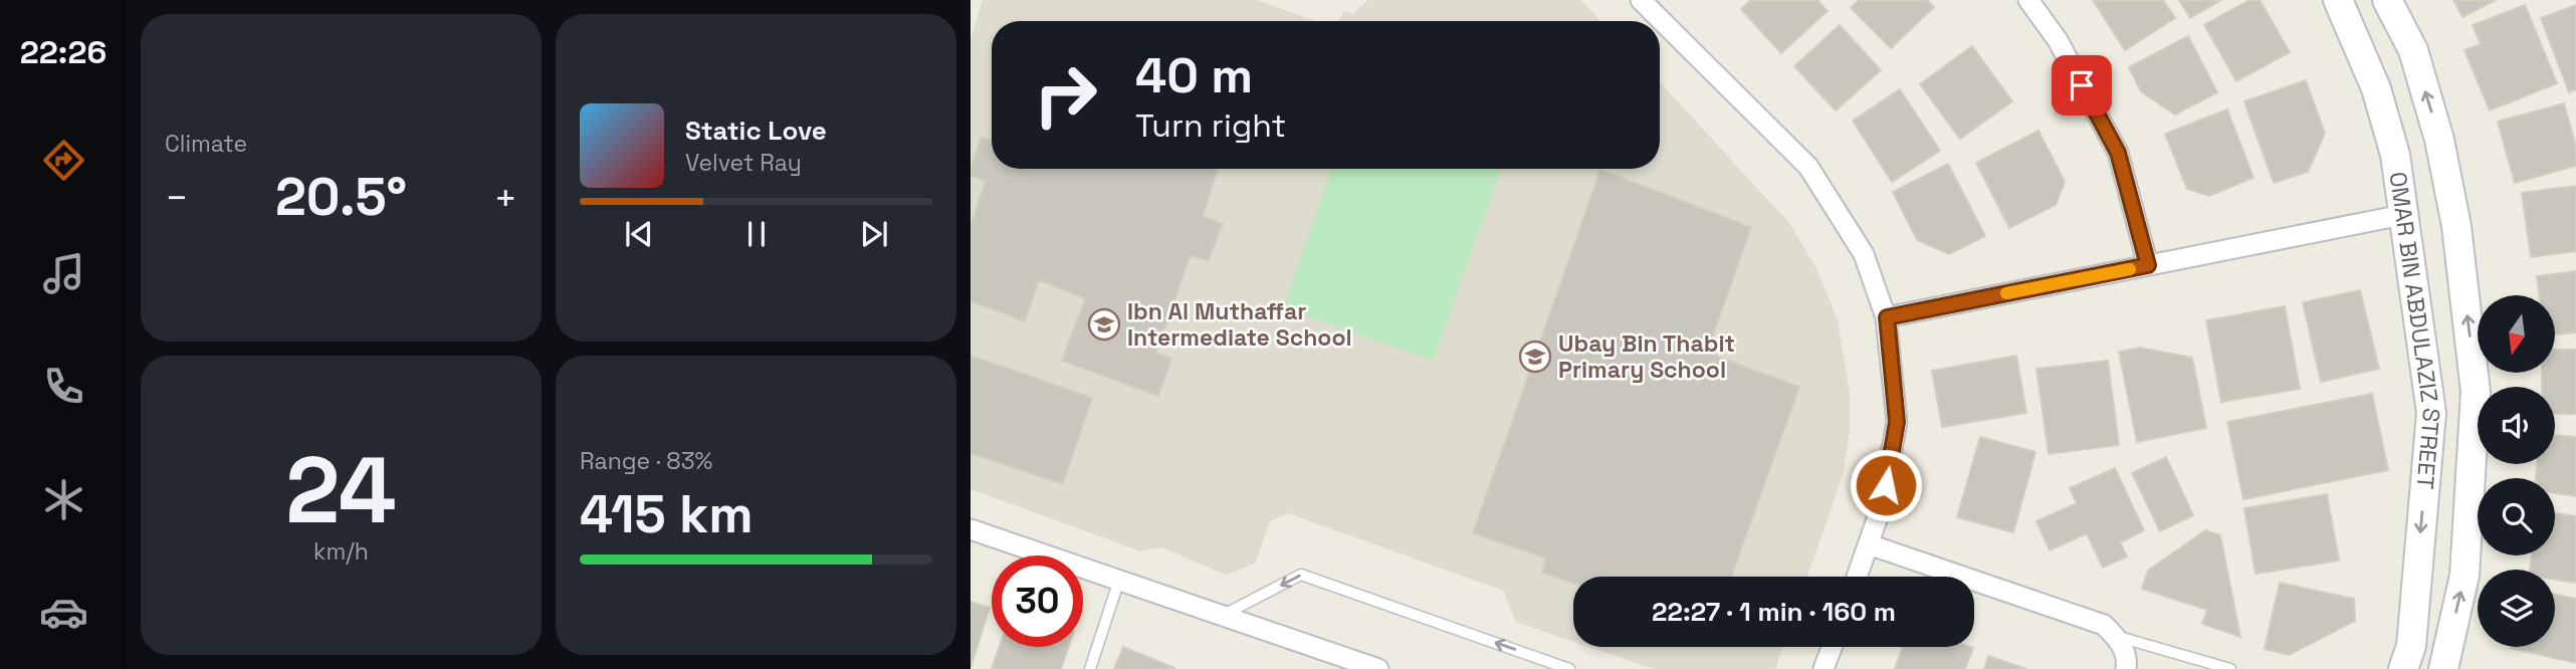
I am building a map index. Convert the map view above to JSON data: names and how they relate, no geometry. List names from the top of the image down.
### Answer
{
  "streets": {
    "street": ["OMAR BIN ABDULAZIZ STREET"]
  },
  "places": {
    "school or university": ["Ibn Al Muthaffar Intermediate School", "Ubay Bin Thabit Primary School"]
  },
  "north": "bottom",
  "page": {
    "tabs": "22:26",
    "tile": [
      "Climate",
      ["24", "km/h"],
      ["Range · 83%", "415 km"]
    ],
    "turn": ["40 m", "Turn right"],
    "song": ["Static Love", "Velvet Ray"],
    "heat": ["−", "20.5°", "+"],
    "limit": "30",
    "trip": "22:27 · 1 min · 160 m"
  }
}
